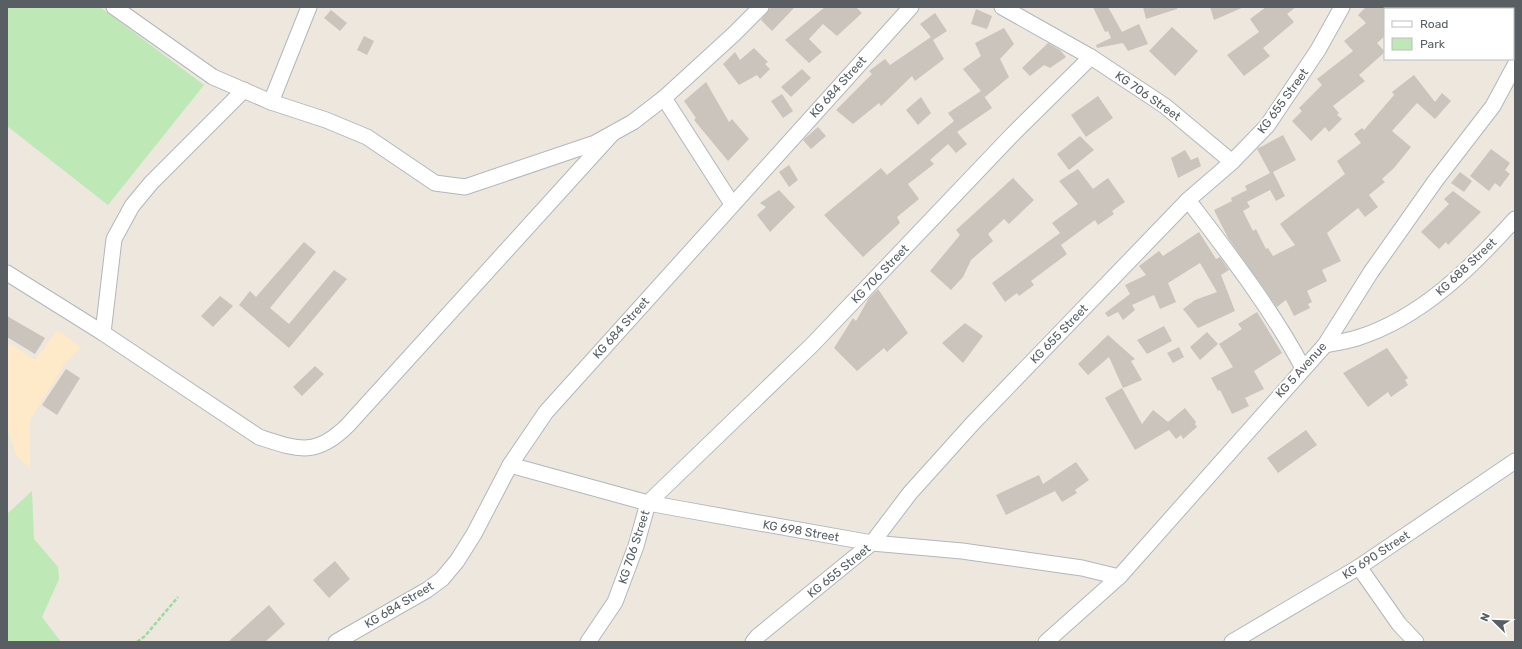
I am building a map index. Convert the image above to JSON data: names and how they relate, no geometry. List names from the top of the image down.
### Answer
{
  "streets": {
    "street": [
      "KG 684 Street",
      "KG 706 Street",
      "KG 655 Street",
      "KG 688 Street",
      "KG 5 Avenue",
      "KG 698 Street",
      "KG 690 Street"
    ]
  },
  "crossings": [
    ["KG 684 Street", "KG 698 Street"],
    ["KG 706 Street", "KG 655 Street"],
    ["KG 706 Street", "KG 698 Street"],
    ["KG 655 Street", "KG 698 Street"],
    ["KG 688 Street", "KG 5 Avenue"],
    ["KG 5 Avenue", "KG 698 Street"]
  ],
  "legend": ["Road", "Park"],
  "north": "top left"
}
